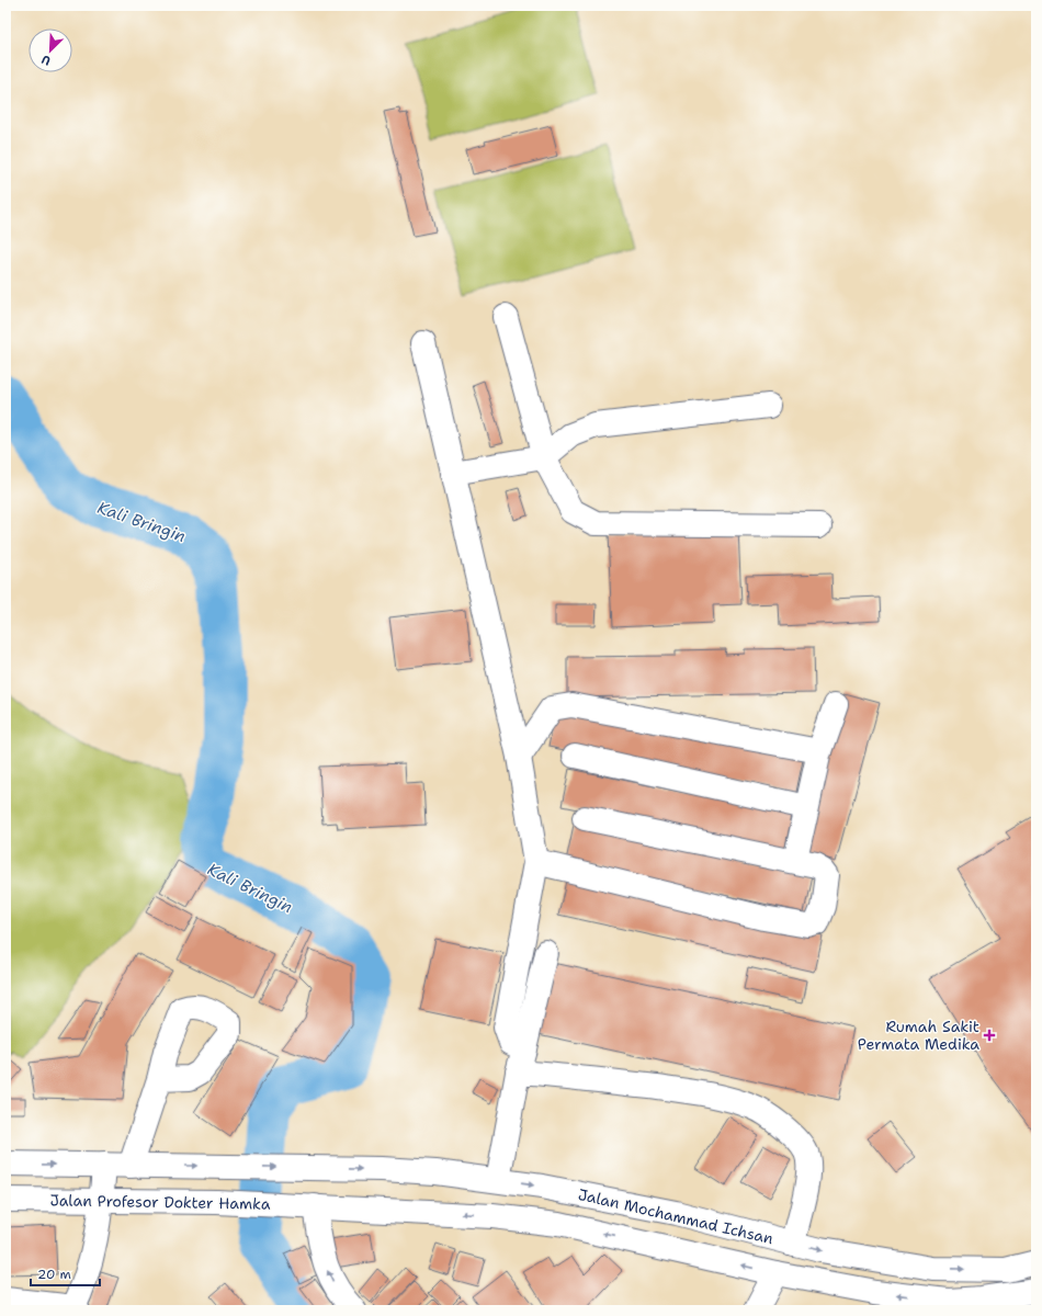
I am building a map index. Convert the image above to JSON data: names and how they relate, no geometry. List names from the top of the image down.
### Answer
{
  "streets": {
    "main road": ["Jalan Profesor Dokter Hamka", "Jalan Mochammad Ichsan"]
  },
  "water": ["Kali Bringin"],
  "places": {
    "health": ["Rumah Sakit Permata Medika"]
  },
  "scale_bar": "20 m",
  "north": "bottom left"
}
